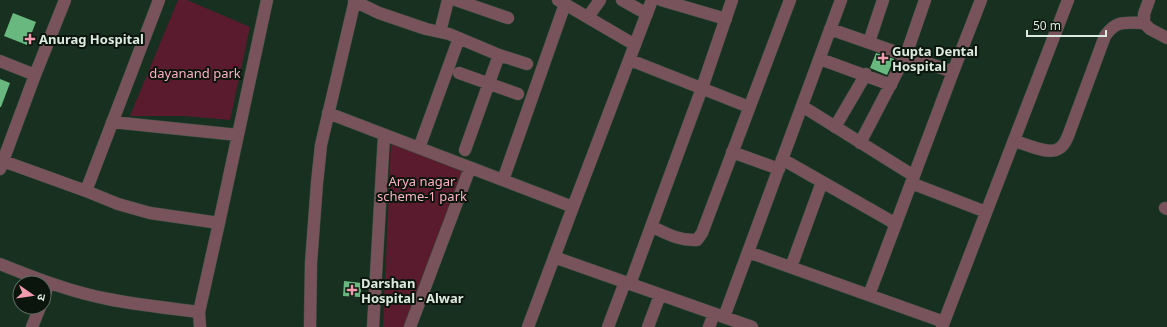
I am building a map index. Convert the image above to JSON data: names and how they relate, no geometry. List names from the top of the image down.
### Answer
{
  "parks": ["dayanand park", "Arya nagar scheme-1 park"],
  "places": {
    "health": ["Anurag Hospital", "Gupta Dental Hospital", "Darshan Hospital - Alwar"]
  },
  "scale_bar": "50 m",
  "north": "right"
}
